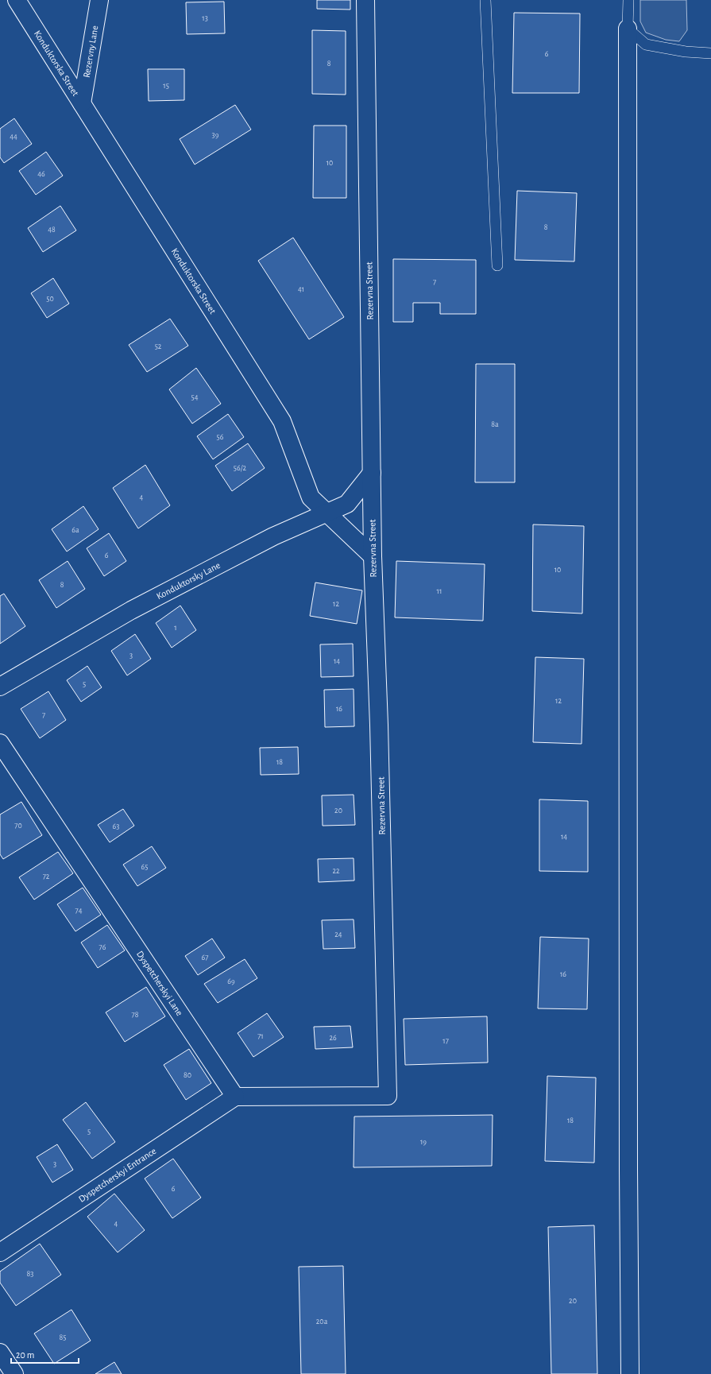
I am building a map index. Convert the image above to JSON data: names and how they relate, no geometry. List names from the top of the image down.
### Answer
{
  "streets": {
    "street": [
      "Rezervny Lane",
      "Konduktorska Street",
      "Rezervna Street",
      "Konduktorsky Lane",
      "Dyspetcherskyi Lane",
      "Dyspetcherskyi Entrance"
    ]
  },
  "crossings": [
    ["Rezervny Lane", "Konduktorska Street"],
    ["Konduktorska Street", "Rezervna Street"],
    ["Konduktorska Street", "Konduktorsky Lane"],
    ["Rezervna Street", "Konduktorsky Lane"],
    ["Rezervna Street", "Dyspetcherskyi Lane"],
    ["Rezervna Street", "Dyspetcherskyi Entrance"],
    ["Dyspetcherskyi Lane", "Dyspetcherskyi Entrance"]
  ],
  "house_numbers": [
    "13",
    "6",
    "8",
    "15",
    "39",
    "44",
    "10",
    "46",
    "8",
    "48",
    "7",
    "41",
    "50",
    "52",
    "54",
    "8а",
    "56",
    "56/2",
    "4",
    "6а",
    "6",
    "10",
    "8",
    "11",
    "12",
    "1",
    "3",
    "14",
    "5",
    "12",
    "16",
    "7",
    "18",
    "20",
    "70",
    "63",
    "14",
    "65",
    "22",
    "72",
    "74",
    "24",
    "76",
    "67",
    "16",
    "69",
    "78",
    "71",
    "26",
    "17",
    "80",
    "18",
    "5",
    "19",
    "3",
    "6",
    "4",
    "83",
    "20",
    "20а",
    "85"
  ],
  "scale_bar": "20 m"
}
